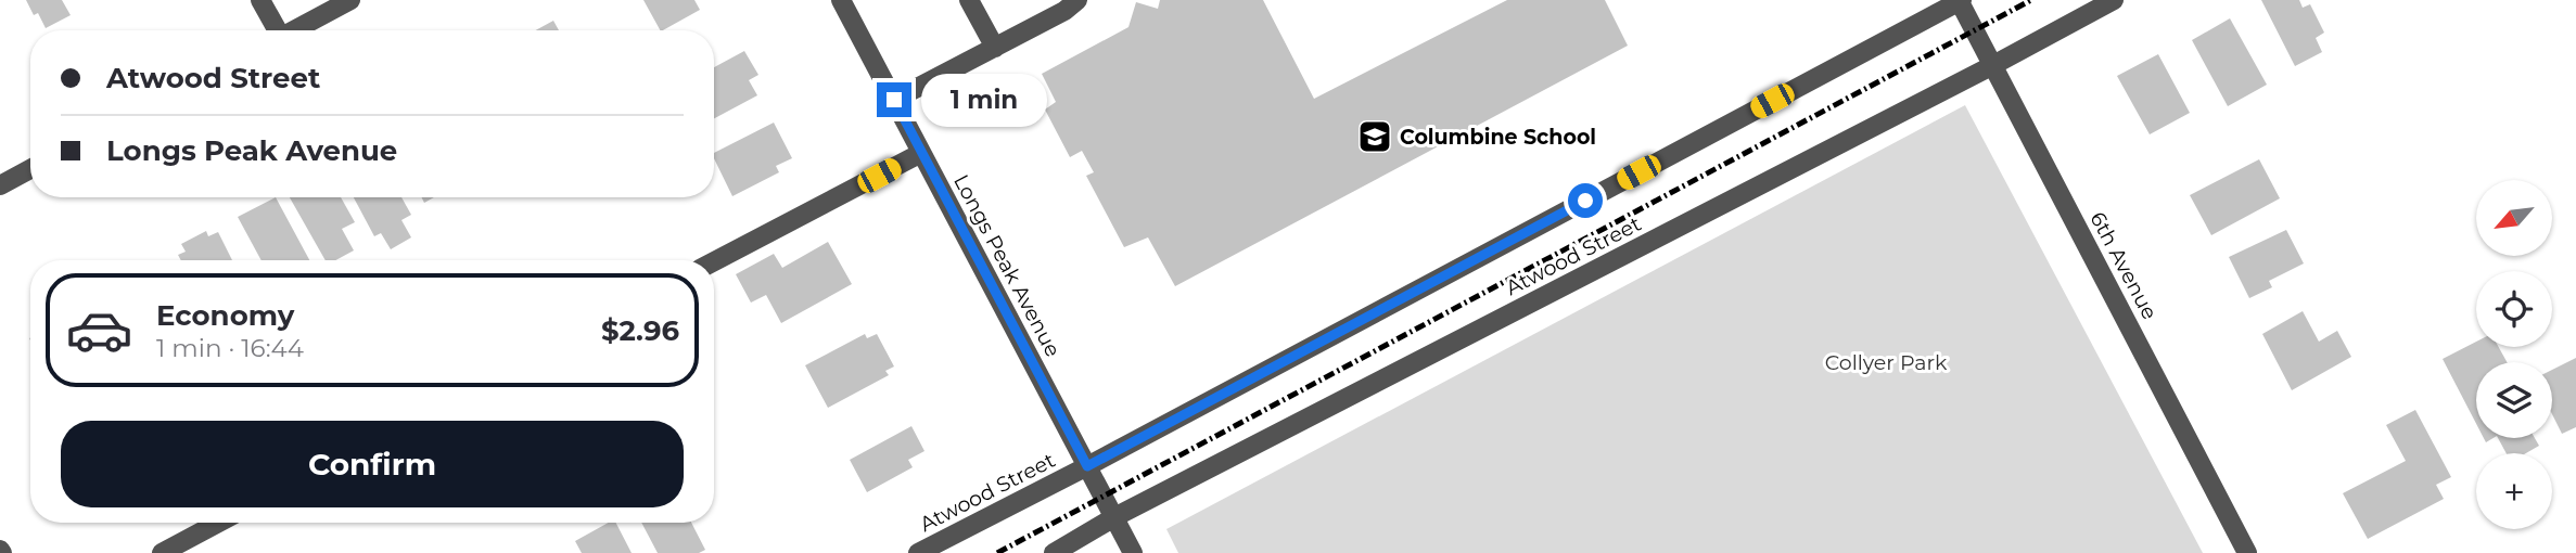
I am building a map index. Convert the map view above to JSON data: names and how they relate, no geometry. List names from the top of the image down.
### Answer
{
  "streets": {
    "street": ["Atwood Street", "Longs Peak Avenue", "6th Avenue"]
  },
  "crossings": [
    ["Atwood Street", "Longs Peak Avenue"],
    ["Atwood Street", "6th Avenue"]
  ],
  "parks": ["Collyer Park"],
  "places": {
    "school or university": ["Columbine School"]
  },
  "north": "bottom left",
  "page": {
    "banner": ["Atwood Street", "Longs Peak Avenue"],
    "bubble": "1 min",
    "map_buttons": "+",
    "list": [
      {
        "name": "Economy",
        "note": "1 min · 16:44",
        "value": "$2.96"
      }
    ],
    "buttons": "Confirm"
  }
}
